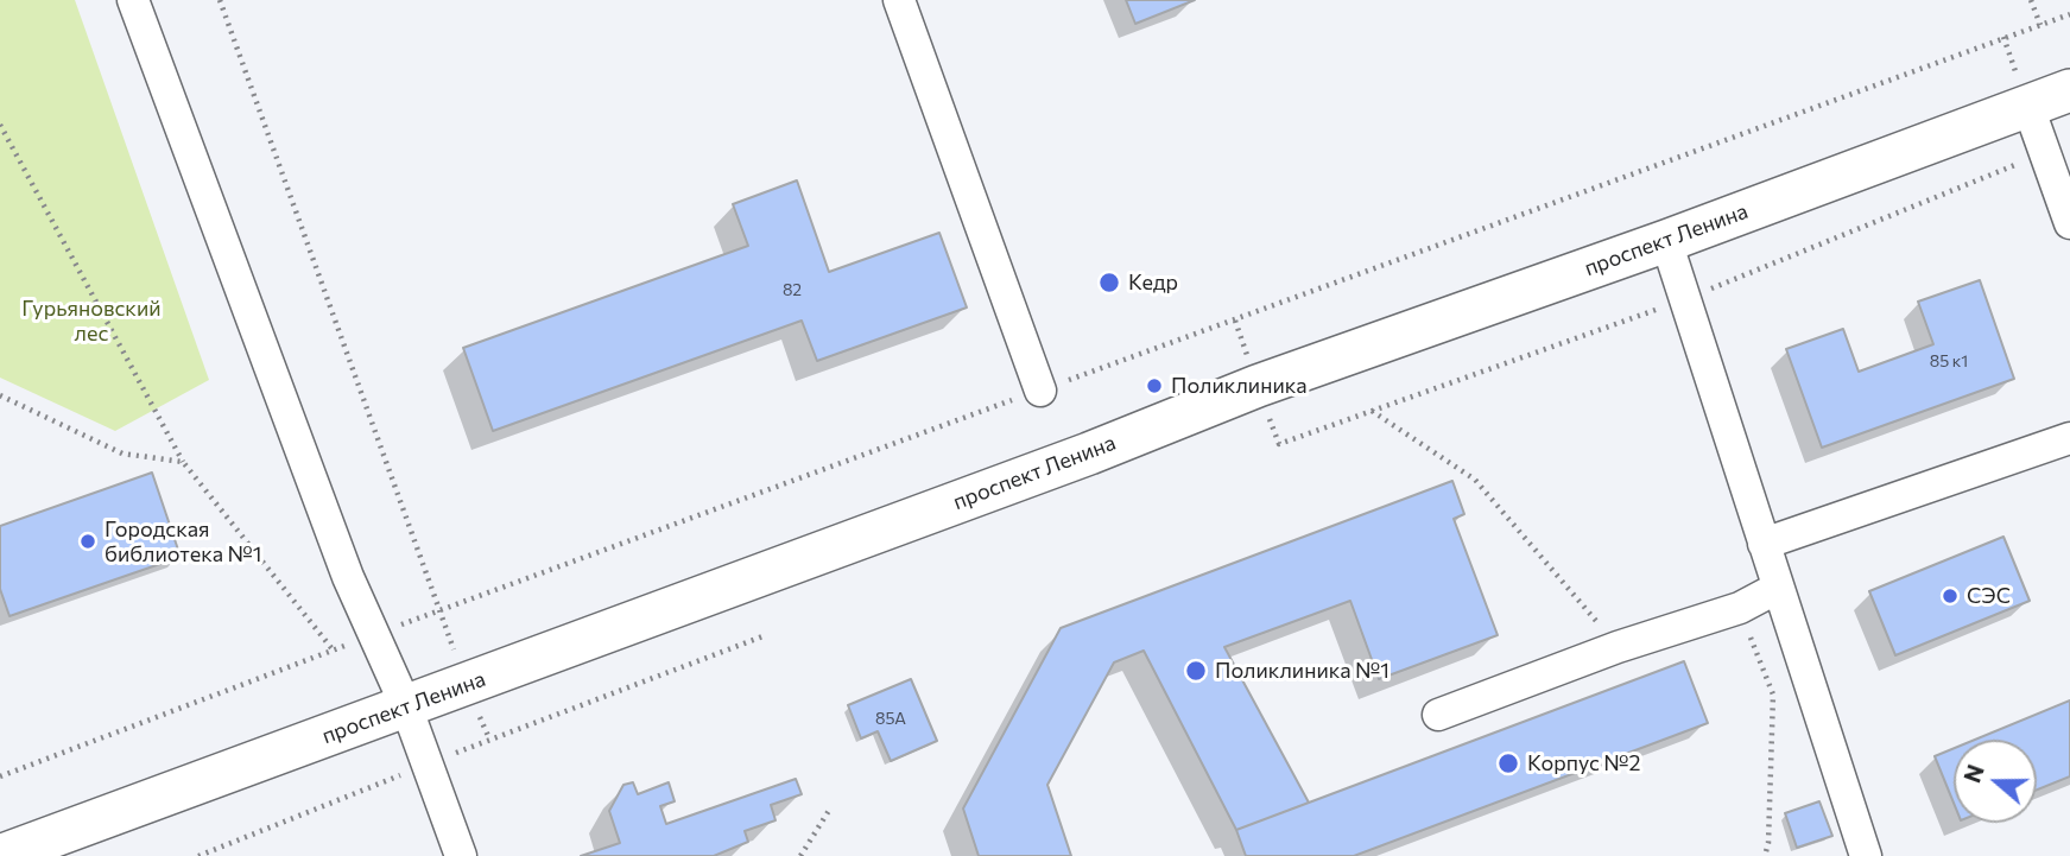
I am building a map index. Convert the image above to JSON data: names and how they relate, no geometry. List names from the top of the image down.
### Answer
{
  "streets": {
    "main road": ["проспект Ленина"]
  },
  "parks": ["Гурьяновский лес"],
  "places": [
    "Кедр",
    "Поликлиника",
    "Городская библиотека №1",
    "СЭС",
    "Поликлиника №1",
    "Корпус №2"
  ],
  "house_numbers": ["82", "85 к1", "85А"],
  "north": "left"
}
